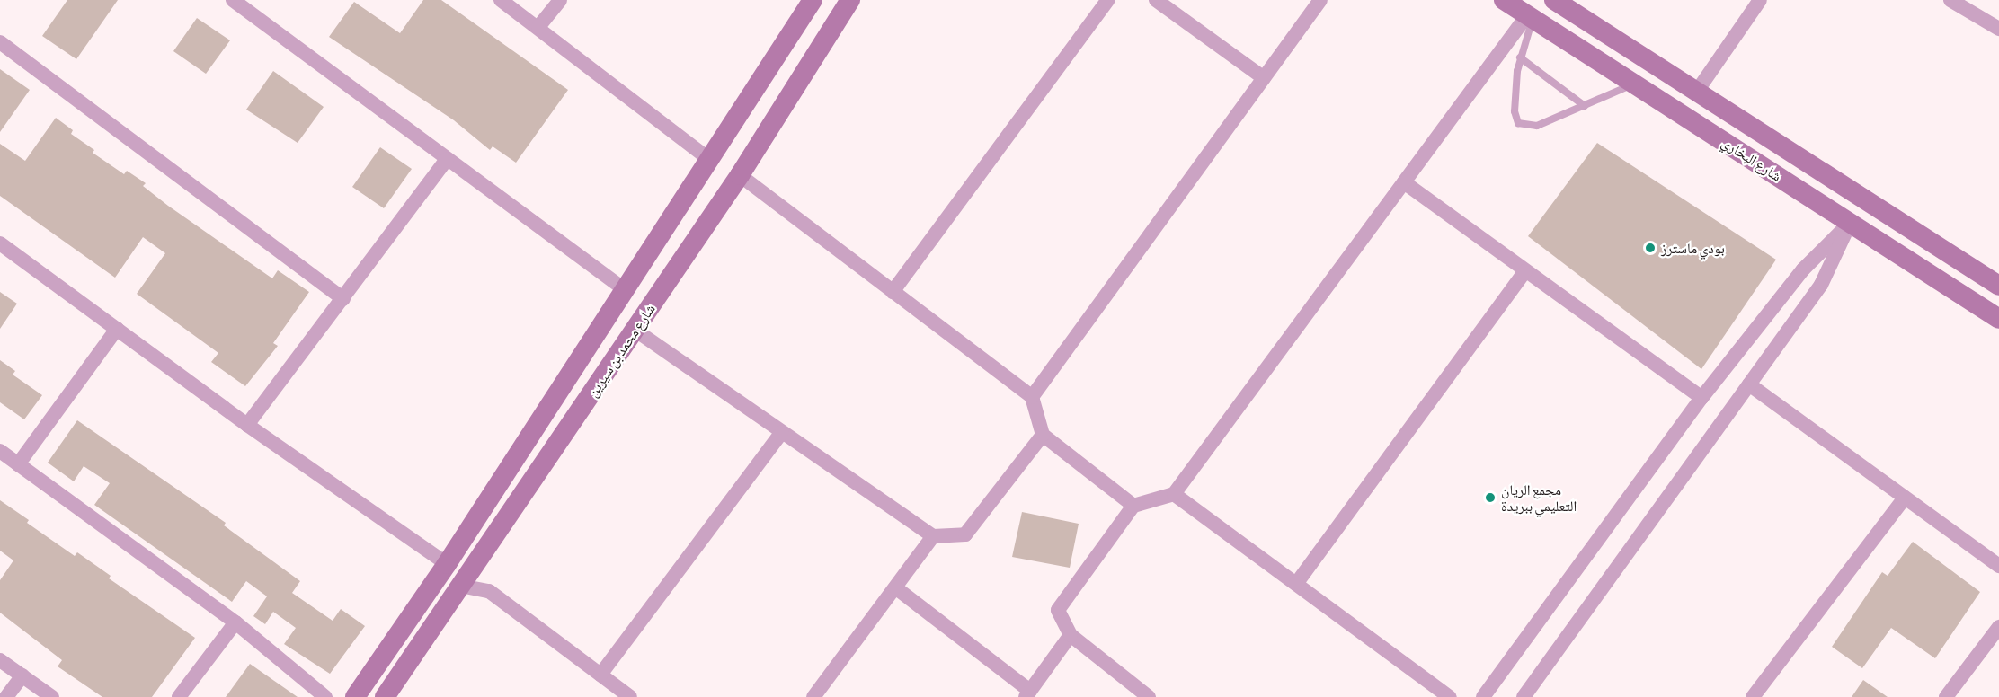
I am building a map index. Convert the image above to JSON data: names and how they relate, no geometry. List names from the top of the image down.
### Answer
{
  "streets": {
    "street": ["شارع البخاري", "شارع محمد بن سيرين"]
  },
  "places": ["بودي ماسترز", "مجمع الريان التعليمي ببريدة"]
}
